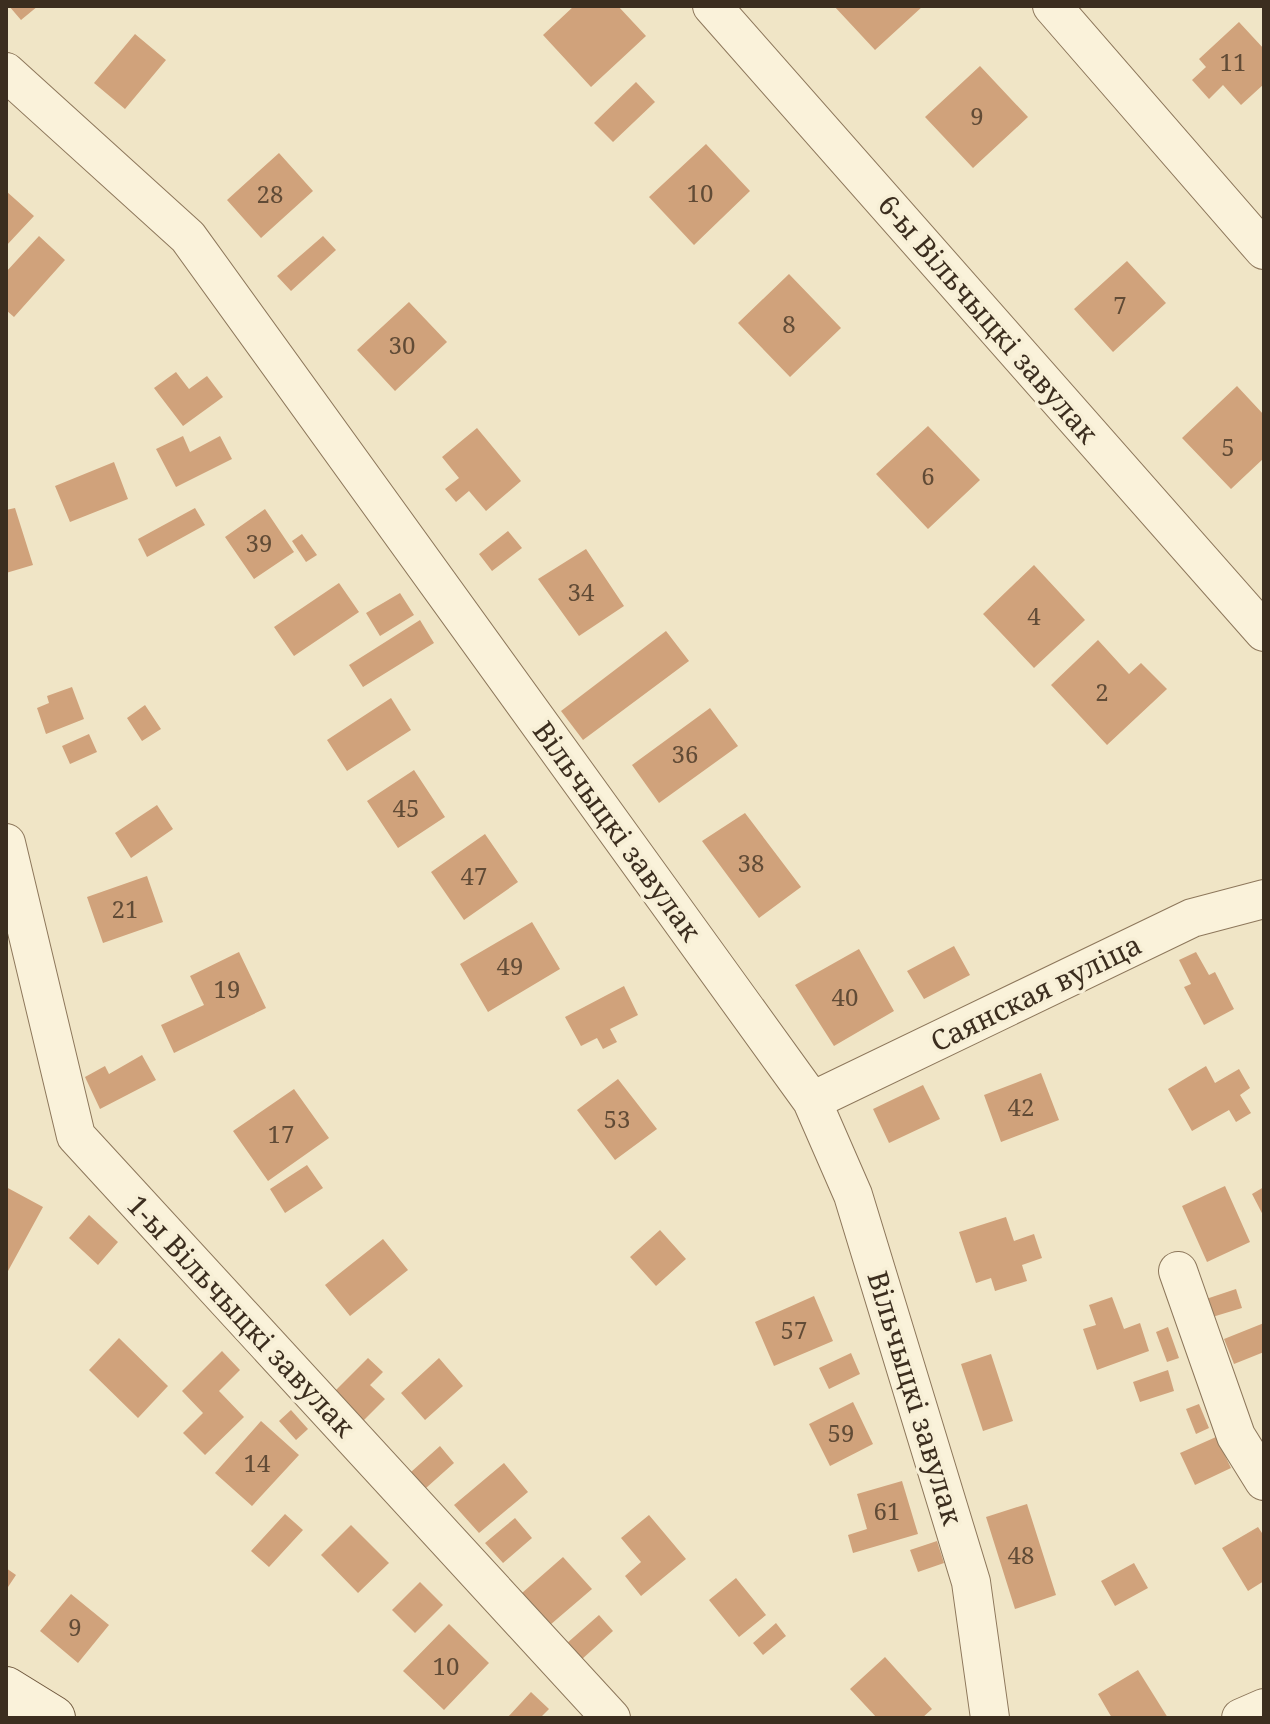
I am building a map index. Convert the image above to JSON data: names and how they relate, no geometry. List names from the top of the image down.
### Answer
{
  "streets": {
    "street": [
      "6-ы Вільчыцкі завулак",
      "Вільчыцкі завулак",
      "Саянская вуліца",
      "1-ы Вільчыцкі завулак"
    ]
  },
  "crossings": [
    ["Вільчыцкі завулак", "Саянская вуліца"]
  ],
  "house_numbers": [
    "11",
    "9",
    "10",
    "28",
    "7",
    "8",
    "30",
    "5",
    "6",
    "39",
    "34",
    "4",
    "2",
    "36",
    "45",
    "38",
    "47",
    "21",
    "49",
    "19",
    "40",
    "42",
    "53",
    "17",
    "57",
    "59",
    "14",
    "61",
    "48",
    "9",
    "10"
  ]
}
